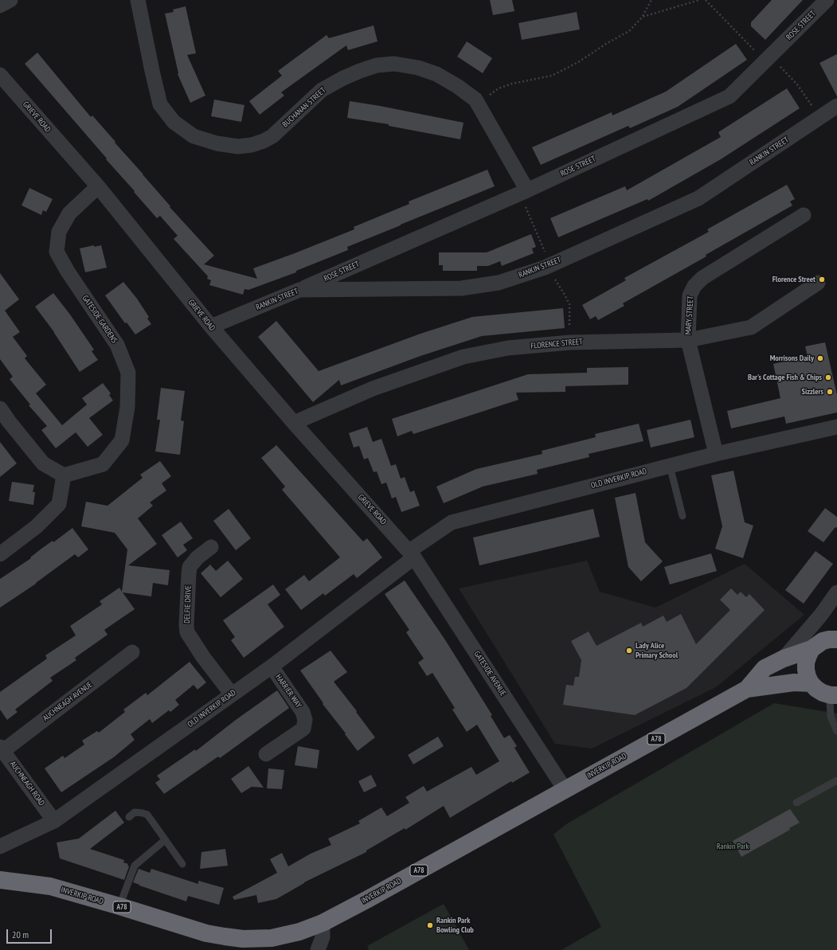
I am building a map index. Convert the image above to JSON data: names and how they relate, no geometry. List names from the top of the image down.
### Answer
{
  "streets": {
    "highway": ["A78", "INVERKIP ROAD"],
    "street": [
      "ROSE STREET",
      "BUCHANAN STREET",
      "GRIEVE ROAD",
      "RANKIN STREET",
      "MARY STREET",
      "GATESIDE GARDENS",
      "FLORENCE STREET",
      "OLD INVERKIP ROAD",
      "DELFIE DRIVE",
      "GATESIDE AVENUE",
      "HARRIER WAY",
      "AUCHNEAGH AVENUE",
      "AUCHNEAGH ROAD"
    ]
  },
  "crossings": [
    ["ROSE STREET", "BUCHANAN STREET"],
    ["ROSE STREET", "RANKIN STREET"],
    ["GRIEVE ROAD", "RANKIN STREET"],
    ["GRIEVE ROAD", "GATESIDE GARDENS"],
    ["GRIEVE ROAD", "FLORENCE STREET"],
    ["GRIEVE ROAD", "OLD INVERKIP ROAD"],
    ["GRIEVE ROAD", "GATESIDE AVENUE"],
    ["MARY STREET", "FLORENCE STREET"],
    ["MARY STREET", "OLD INVERKIP ROAD"],
    ["OLD INVERKIP ROAD", "DELFIE DRIVE"],
    ["OLD INVERKIP ROAD", "GATESIDE AVENUE"],
    ["OLD INVERKIP ROAD", "HARRIER WAY"],
    ["OLD INVERKIP ROAD", "AUCHNEAGH ROAD"],
    ["GATESIDE AVENUE", "INVERKIP ROAD"],
    ["AUCHNEAGH AVENUE", "AUCHNEAGH ROAD"]
  ],
  "parks": ["Rankin Park"],
  "places": [
    "Florence Street",
    "Morrisons Daily",
    "Bar's Cottage Fish & Chips",
    "Sizzlers",
    "Lady Alice Primary School",
    "Rankin Park Bowling Club"
  ],
  "scale_bar": "20 m"
}
